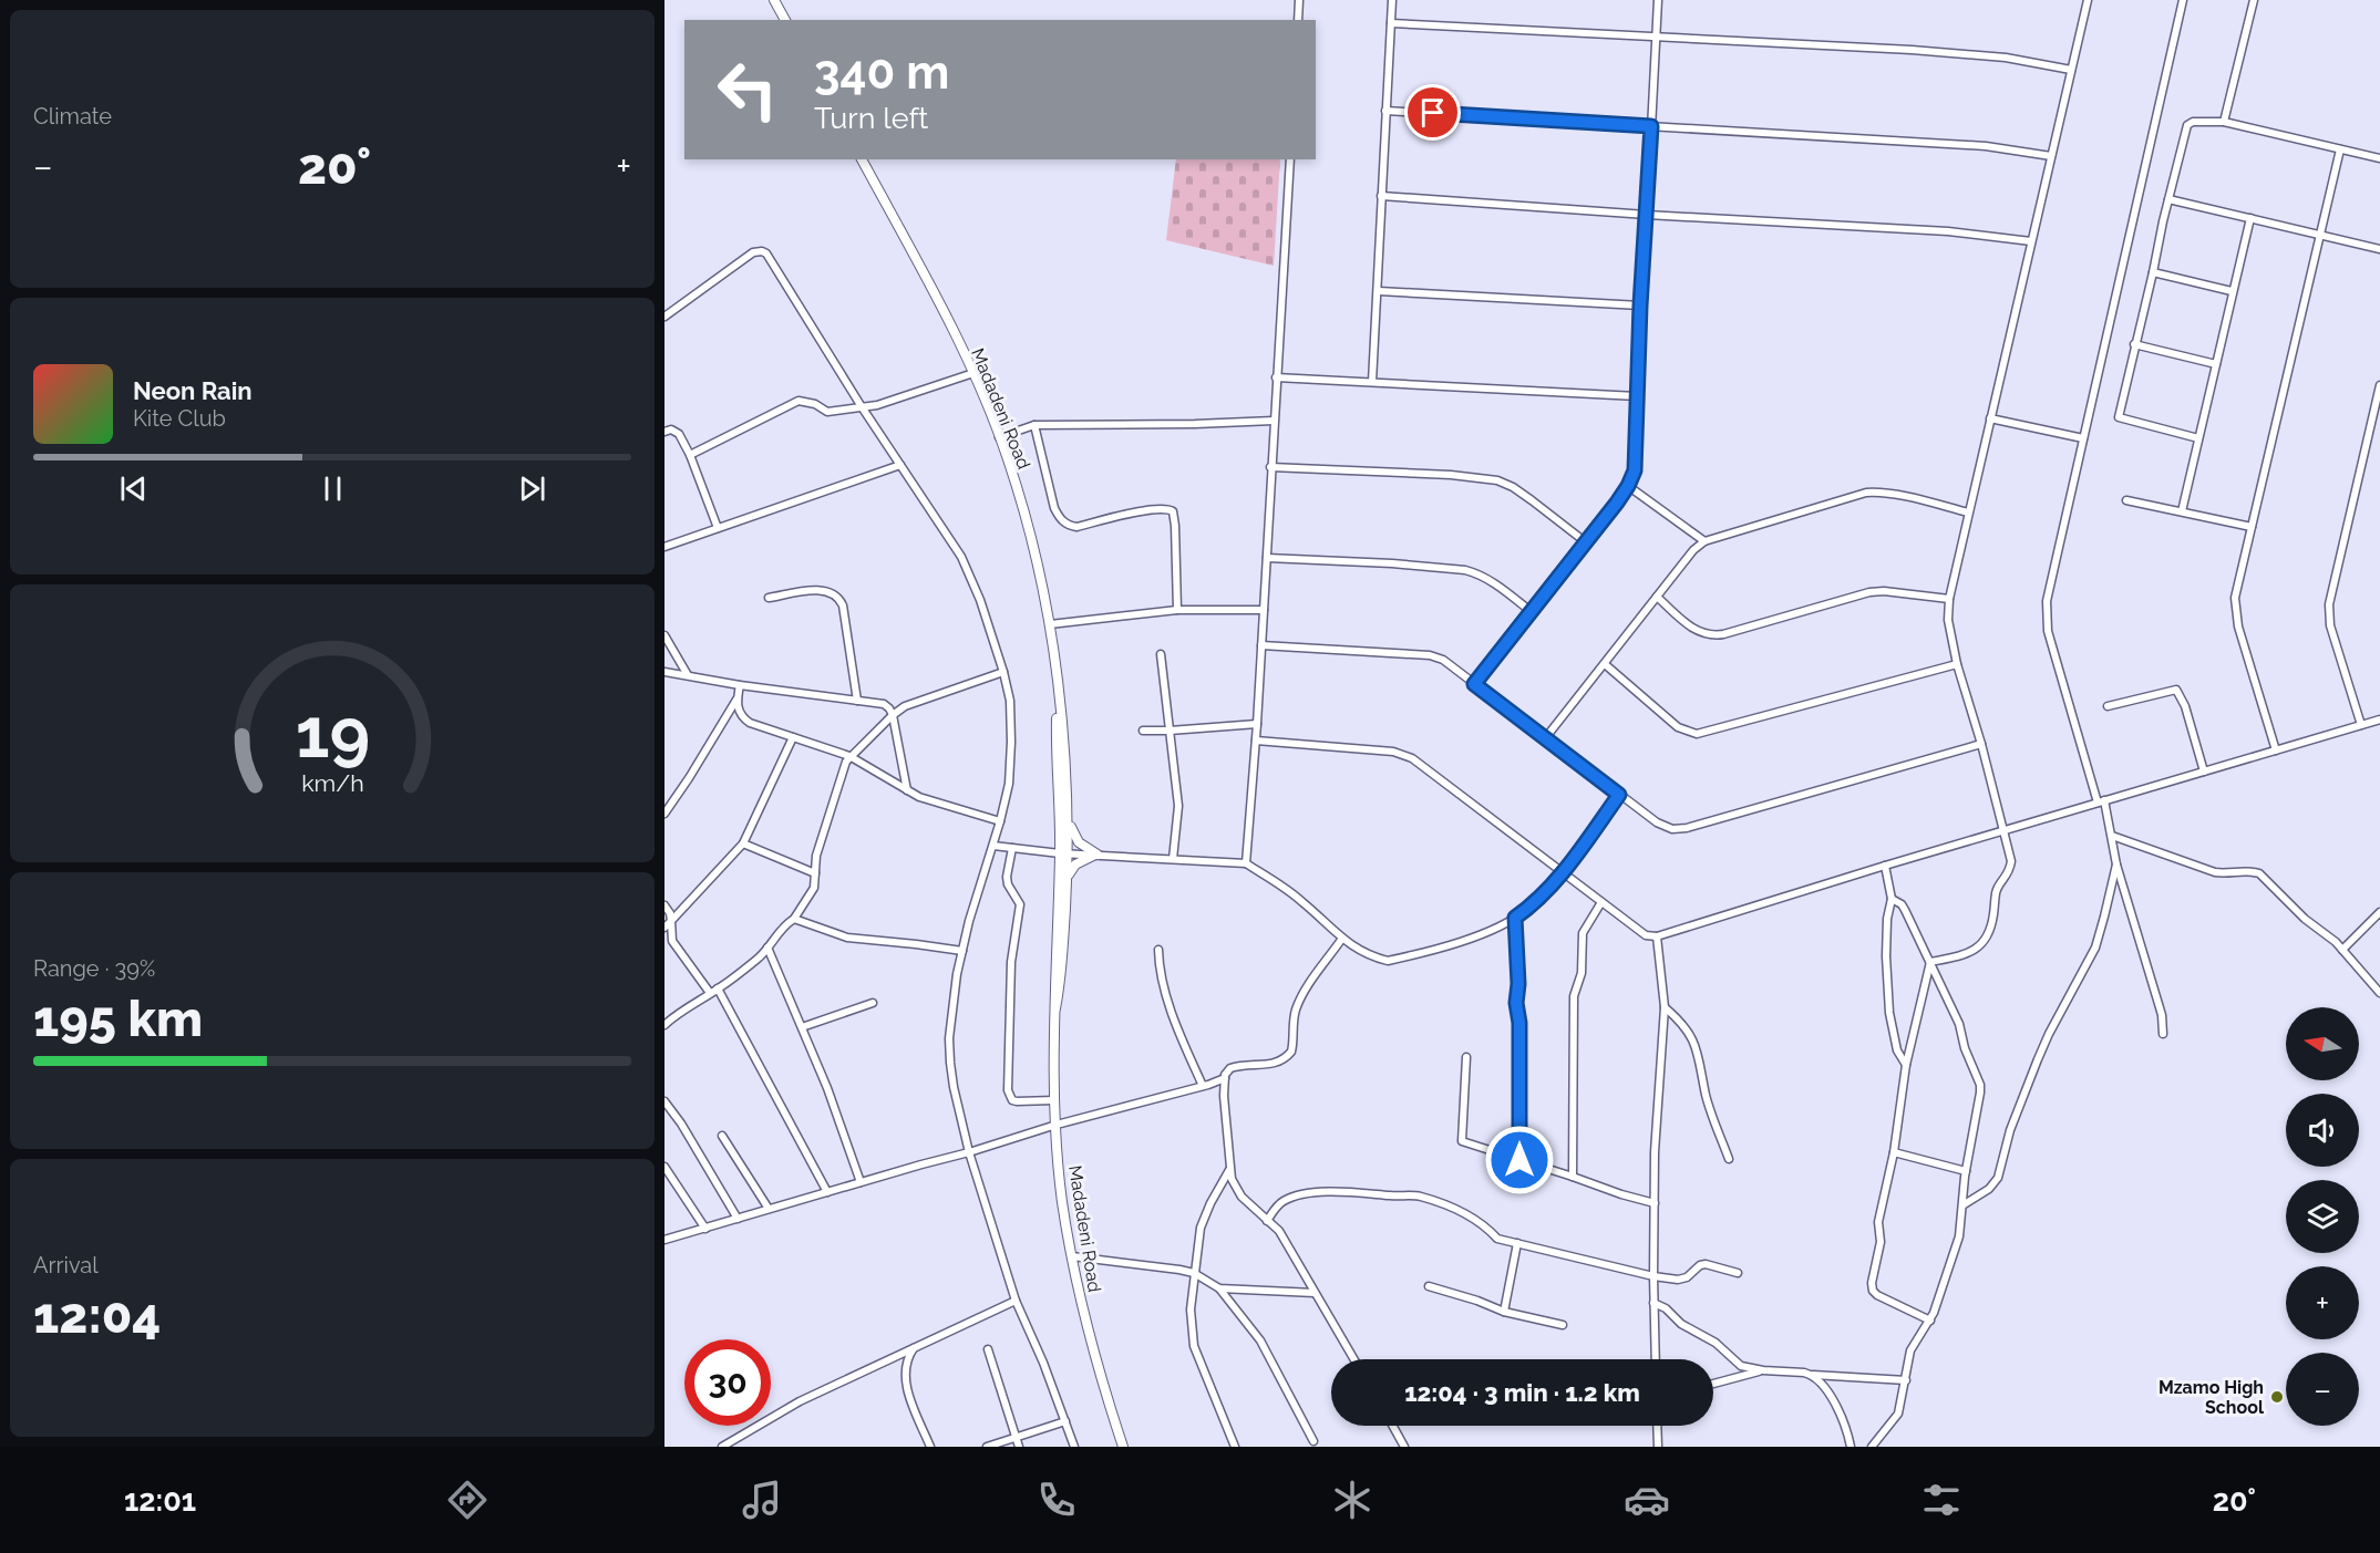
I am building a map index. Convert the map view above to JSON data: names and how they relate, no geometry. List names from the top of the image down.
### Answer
{
  "streets": {
    "street": ["Madadeni Road"]
  },
  "places": ["Mzamo High School"],
  "north": "left",
  "page": {
    "tile": [
      "Climate",
      ["Range · 39%", "195 km"],
      ["Arrival", "12:04"]
    ],
    "turn": ["340 m", "Turn left"],
    "heat": ["−", "20°", "+"],
    "song": ["Neon Rain", "Kite Club"],
    "map_buttons": ["+", "−"],
    "limit": "30",
    "trip": "12:04 · 3 min · 1.2 km",
    "tabs": ["12:01", "20°"],
    "gauge": ["19", "km/h"]
  }
}
